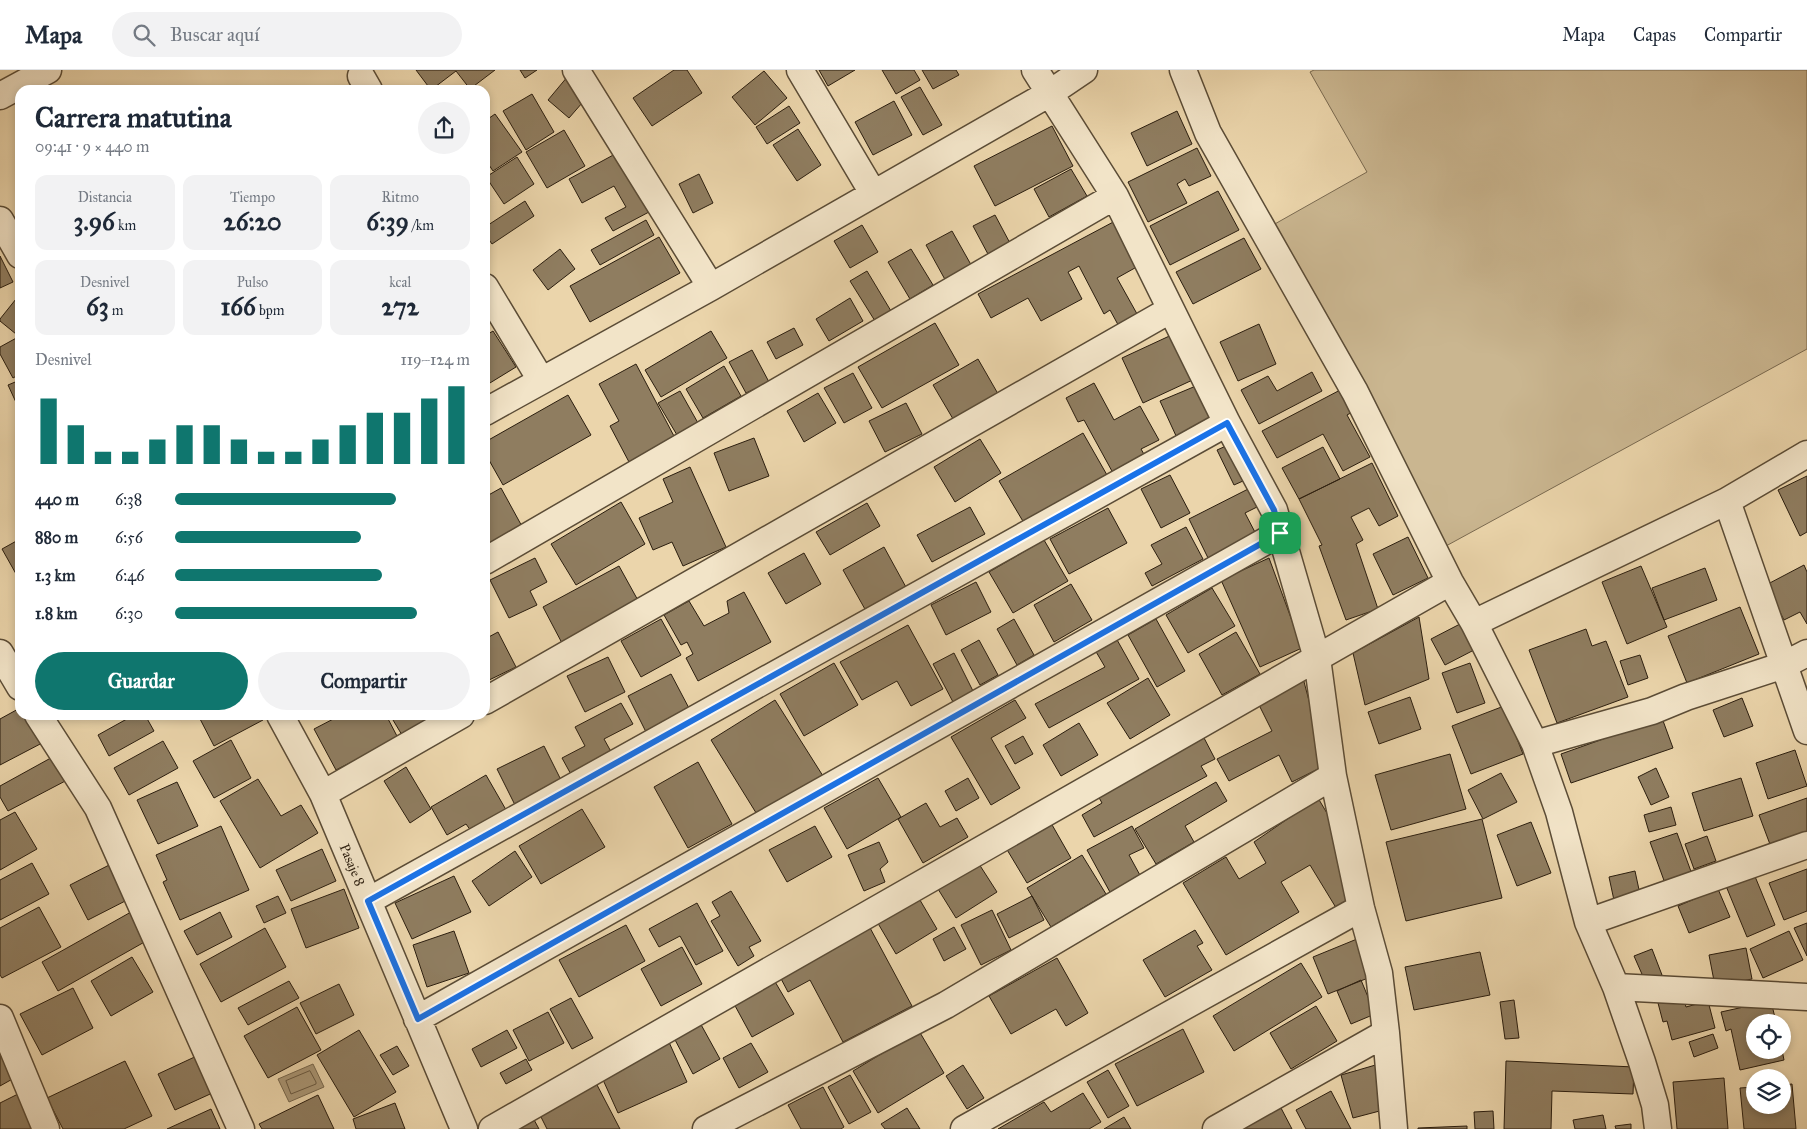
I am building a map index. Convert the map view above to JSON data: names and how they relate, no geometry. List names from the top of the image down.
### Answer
{
  "streets": {
    "street": ["Pasaje 8"]
  },
  "page": {
    "header": "Mapa",
    "search": "Buscar aquí",
    "nav": ["Mapa", "Capas", "Compartir"],
    "heading": ["Carrera matutina", "09:41 · 9 × 440 m"],
    "stats": [
      ["Distancia", "3.96 km"],
      ["Tiempo", "26:20"],
      ["Ritmo", "6:39 /km"],
      ["Desnivel", "63 m"],
      ["Pulso", "166 bpm"],
      ["kcal", "272"]
    ],
    "chart": ["Desnivel", "119–124 m"],
    "list": [
      {
        "name": "440 m",
        "note": "6:38"
      },
      {
        "name": "880 m",
        "note": "6:56"
      },
      {
        "name": "1.3 km",
        "note": "6:46"
      },
      {
        "name": "1.8 km",
        "note": "6:30"
      }
    ],
    "buttons": ["Guardar", "Compartir"]
  }
}
